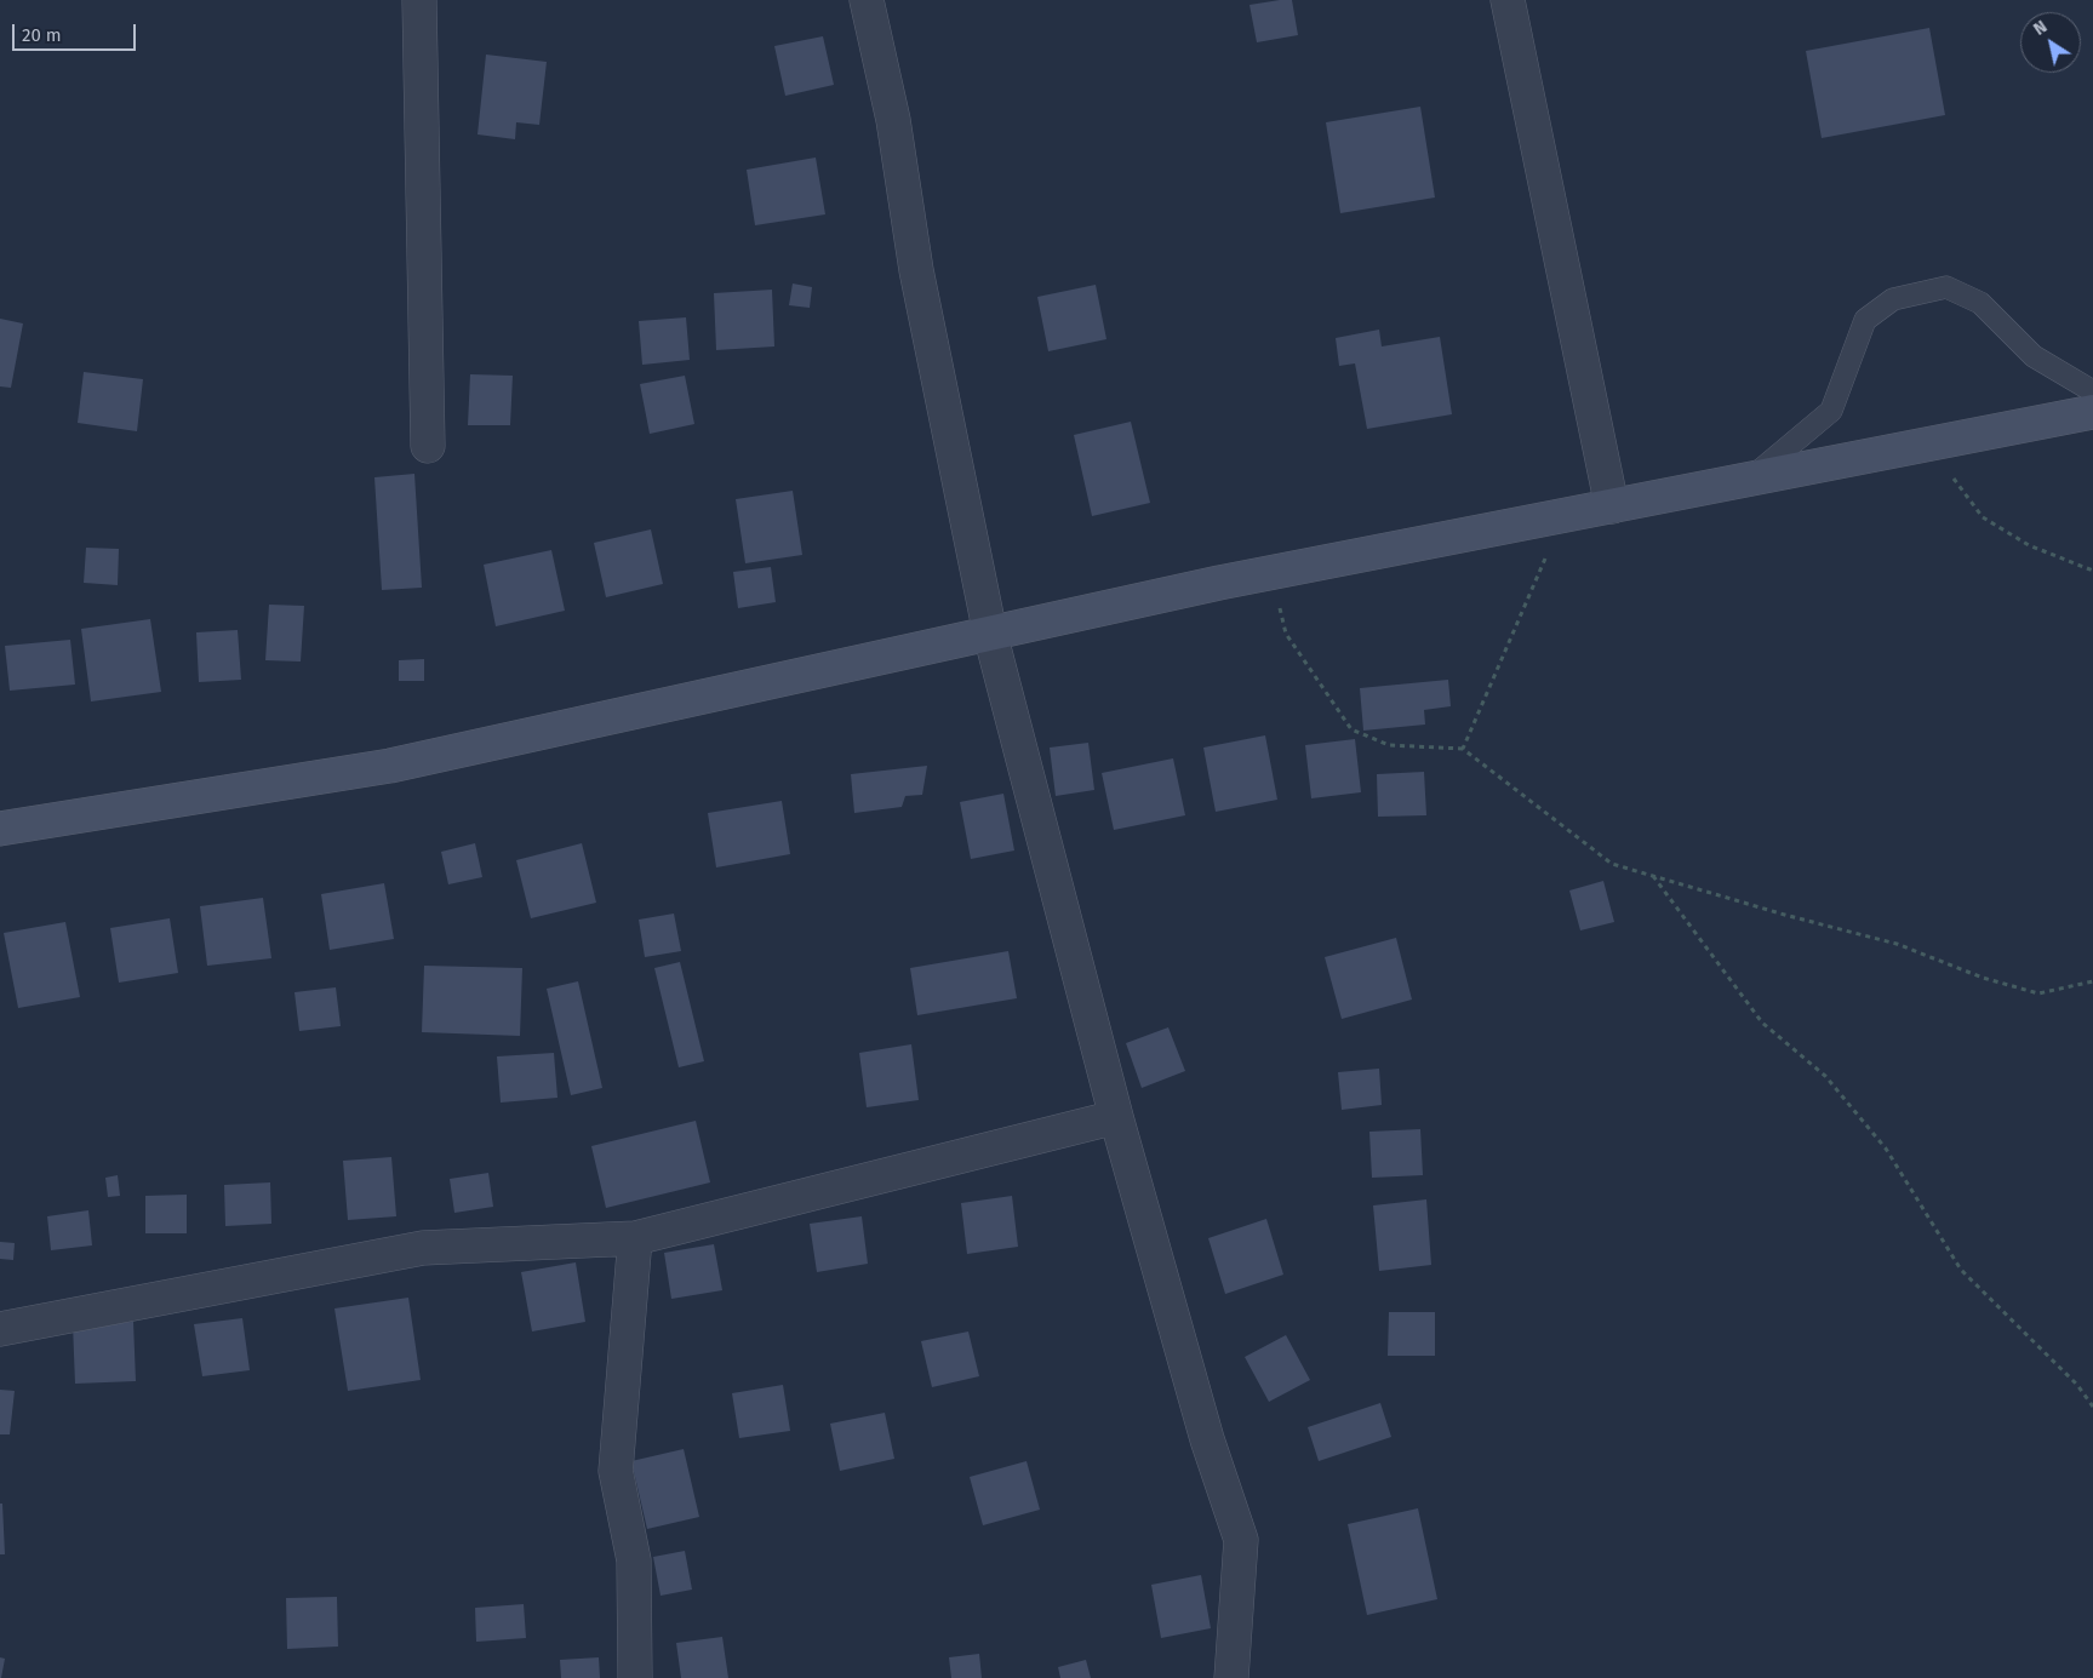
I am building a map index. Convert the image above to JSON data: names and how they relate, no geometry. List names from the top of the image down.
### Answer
{
  "scale_bar": "20 m",
  "north": "top left"
}
